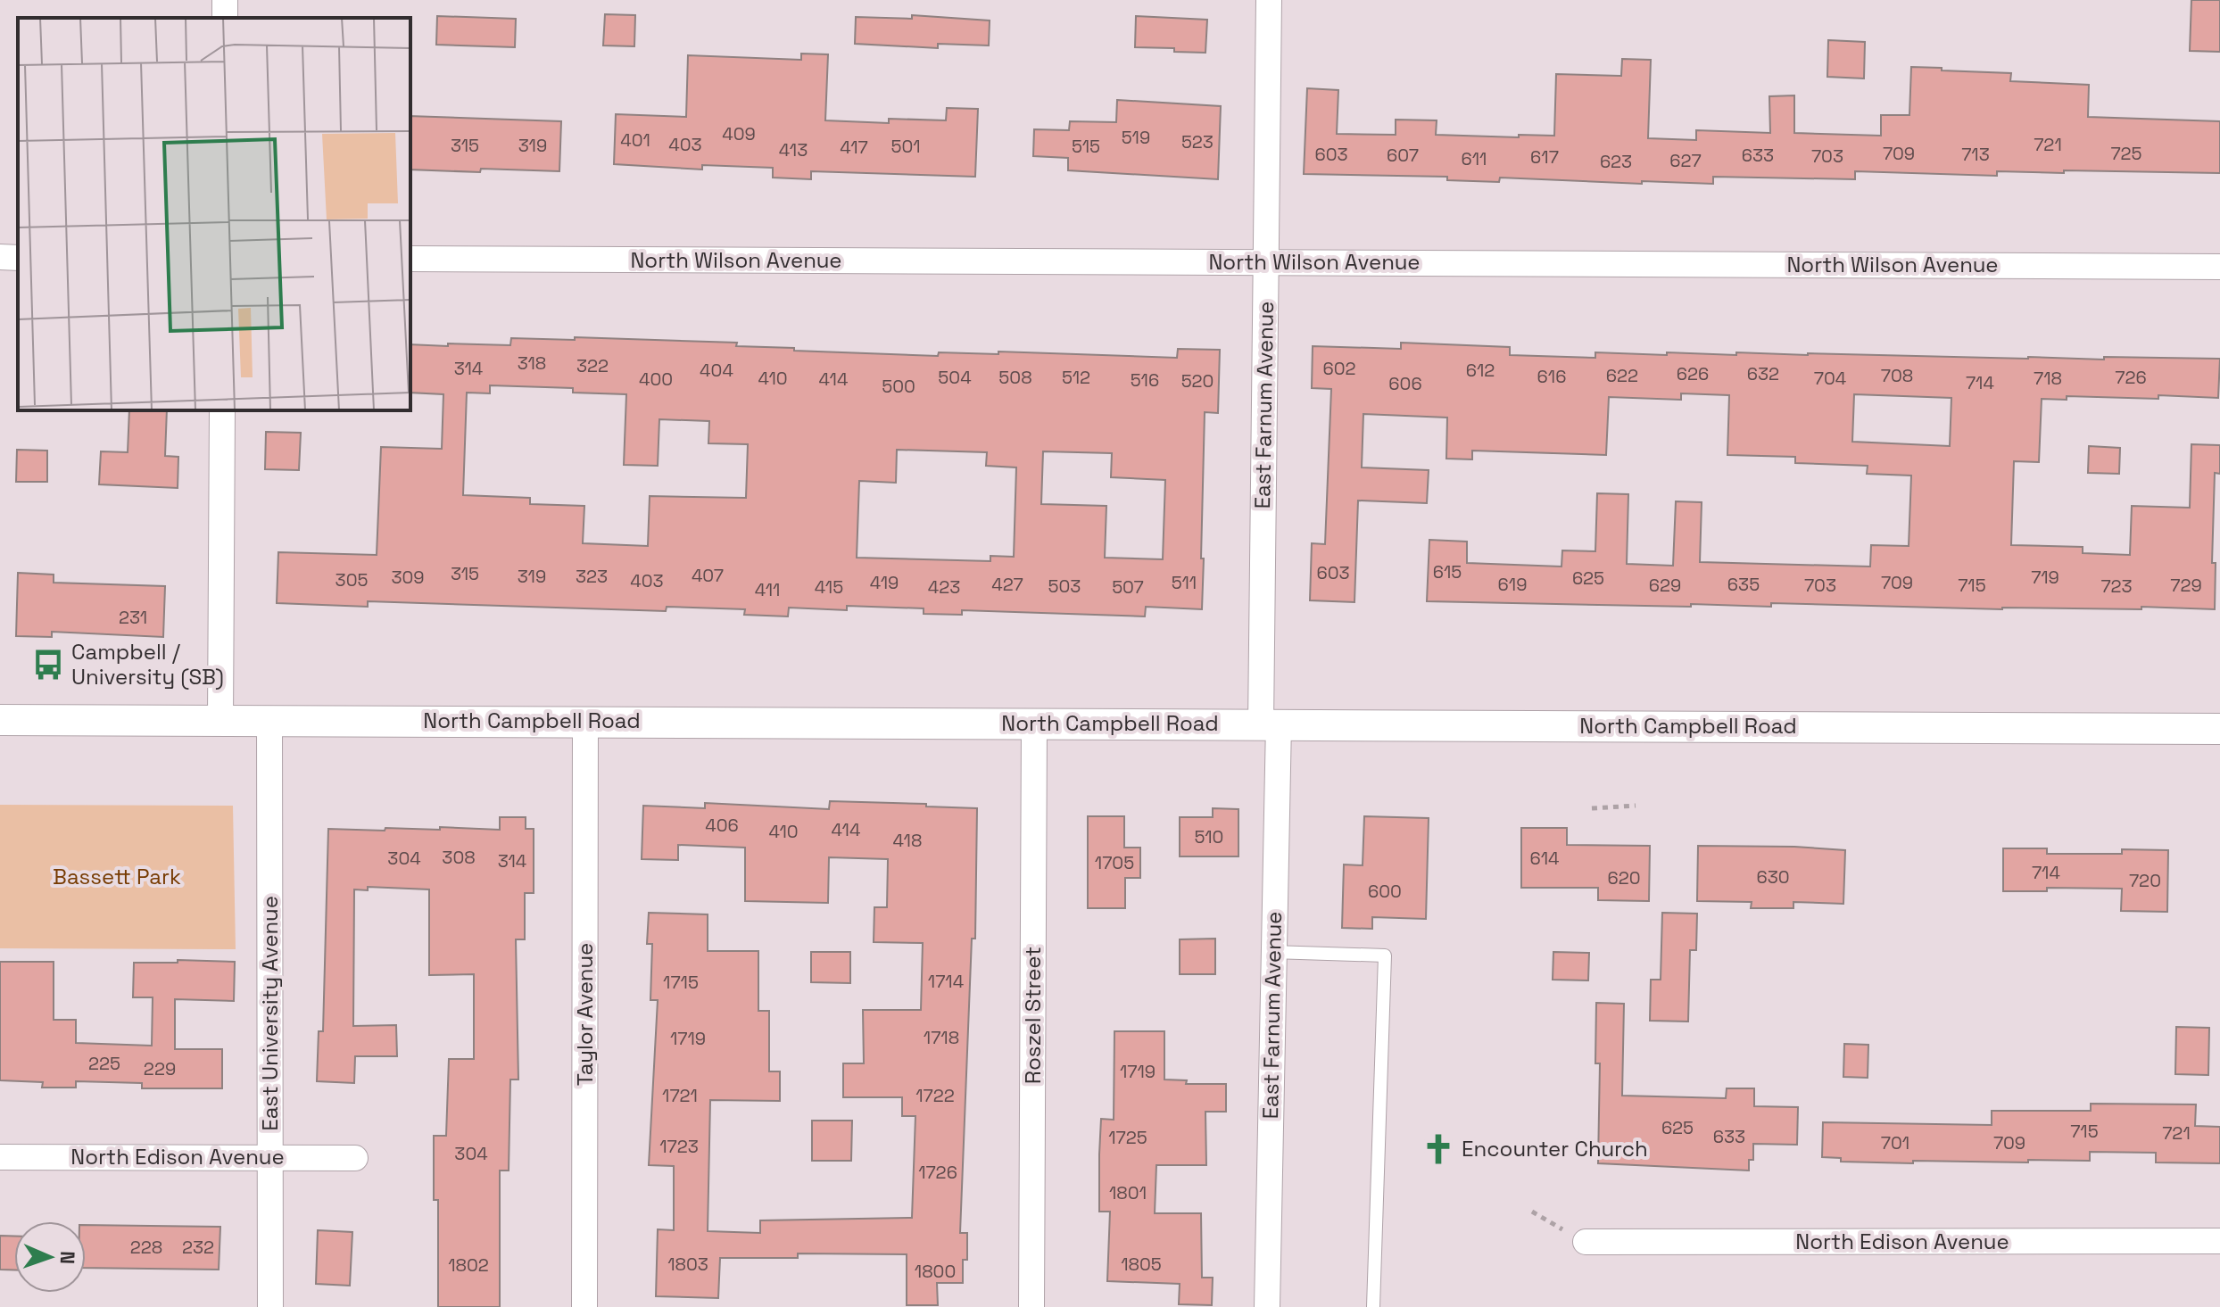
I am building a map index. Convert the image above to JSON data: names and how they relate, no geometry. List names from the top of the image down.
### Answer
{
  "streets": {
    "street": [
      "North Wilson Avenue",
      "East Farnum Avenue",
      "North Campbell Road",
      "East University Avenue",
      "Taylor Avenue",
      "Roszel Street",
      "North Edison Avenue"
    ]
  },
  "crossings": [
    ["North Wilson Avenue", "East Farnum Avenue"],
    ["East Farnum Avenue", "North Campbell Road"],
    ["North Campbell Road", "East University Avenue"],
    ["North Campbell Road", "Taylor Avenue"],
    ["North Campbell Road", "Roszel Street"],
    ["East University Avenue", "North Edison Avenue"]
  ],
  "parks": ["Bassett Park"],
  "places": {
    "bus stop": ["Campbell / University (SB)"],
    "church": ["Encounter Church"]
  },
  "house_numbers": [
    "409",
    "519",
    "401",
    "523",
    "403",
    "721",
    "315",
    "319",
    "501",
    "515",
    "417",
    "413",
    "709",
    "725",
    "603",
    "713",
    "607",
    "633",
    "703",
    "617",
    "611",
    "627",
    "623",
    "318",
    "322",
    "314",
    "602",
    "404",
    "612",
    "626",
    "632",
    "622",
    "708",
    "616",
    "504",
    "508",
    "512",
    "726",
    "410",
    "704",
    "718",
    "400",
    "414",
    "516",
    "520",
    "714",
    "606",
    "500",
    "615",
    "603",
    "315",
    "407",
    "319",
    "323",
    "309",
    "719",
    "625",
    "305",
    "403",
    "419",
    "511",
    "709",
    "427",
    "619",
    "635",
    "629",
    "703",
    "715",
    "729",
    "503",
    "723",
    "415",
    "423",
    "507",
    "411",
    "231",
    "406",
    "414",
    "410",
    "510",
    "418",
    "308",
    "304",
    "614",
    "314",
    "1705",
    "714",
    "630",
    "620",
    "720",
    "600",
    "1714",
    "1715",
    "1718",
    "1719",
    "225",
    "229",
    "1719",
    "1721",
    "1722",
    "625",
    "715",
    "721",
    "633",
    "1725",
    "701",
    "709",
    "1723",
    "304",
    "1726",
    "1801",
    "228",
    "232",
    "1803",
    "1805",
    "1802",
    "1800"
  ],
  "north": "right"
}
